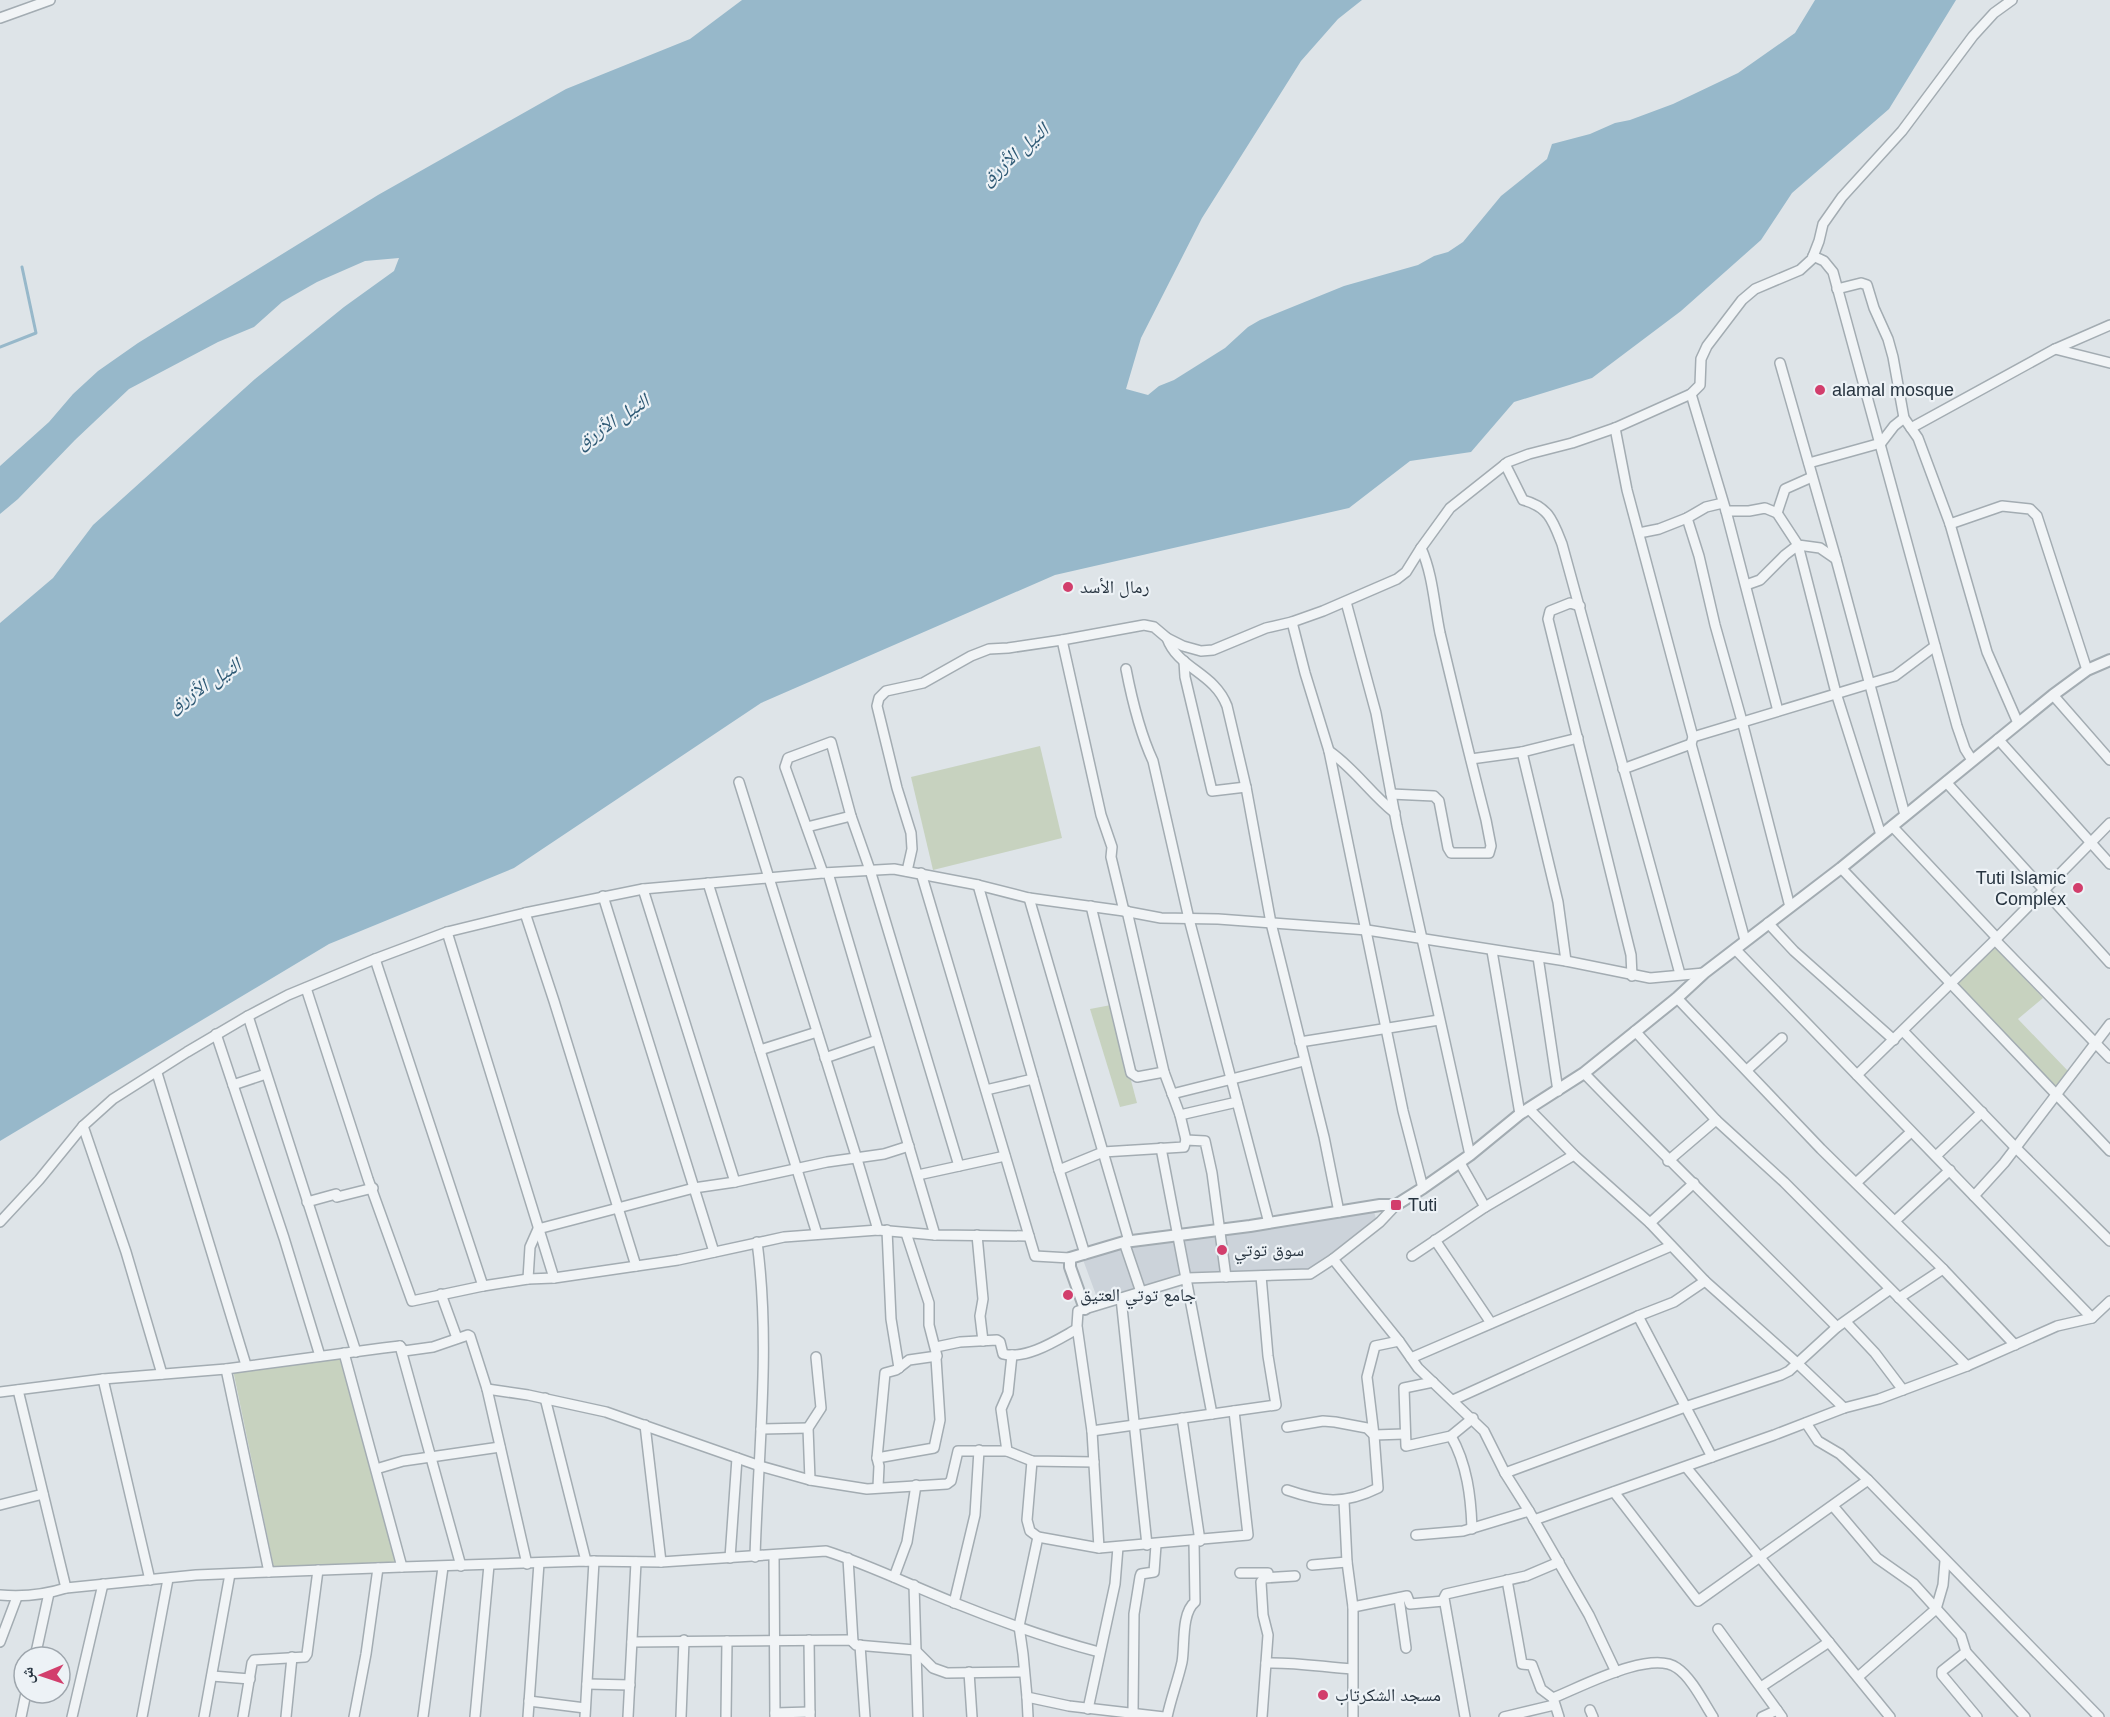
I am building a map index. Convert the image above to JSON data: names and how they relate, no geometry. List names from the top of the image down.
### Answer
{
  "water": ["النيل الأزرق"],
  "places": {
    "other": [
      "alamal mosque",
      "رمال الأسد",
      "Tuti Islamic Complex",
      "سوق توتي",
      "جامع توتي العتيق",
      "مسجد الشكرتاب"
    ],
    "transit": ["Tuti"]
  },
  "north": "left"
}
